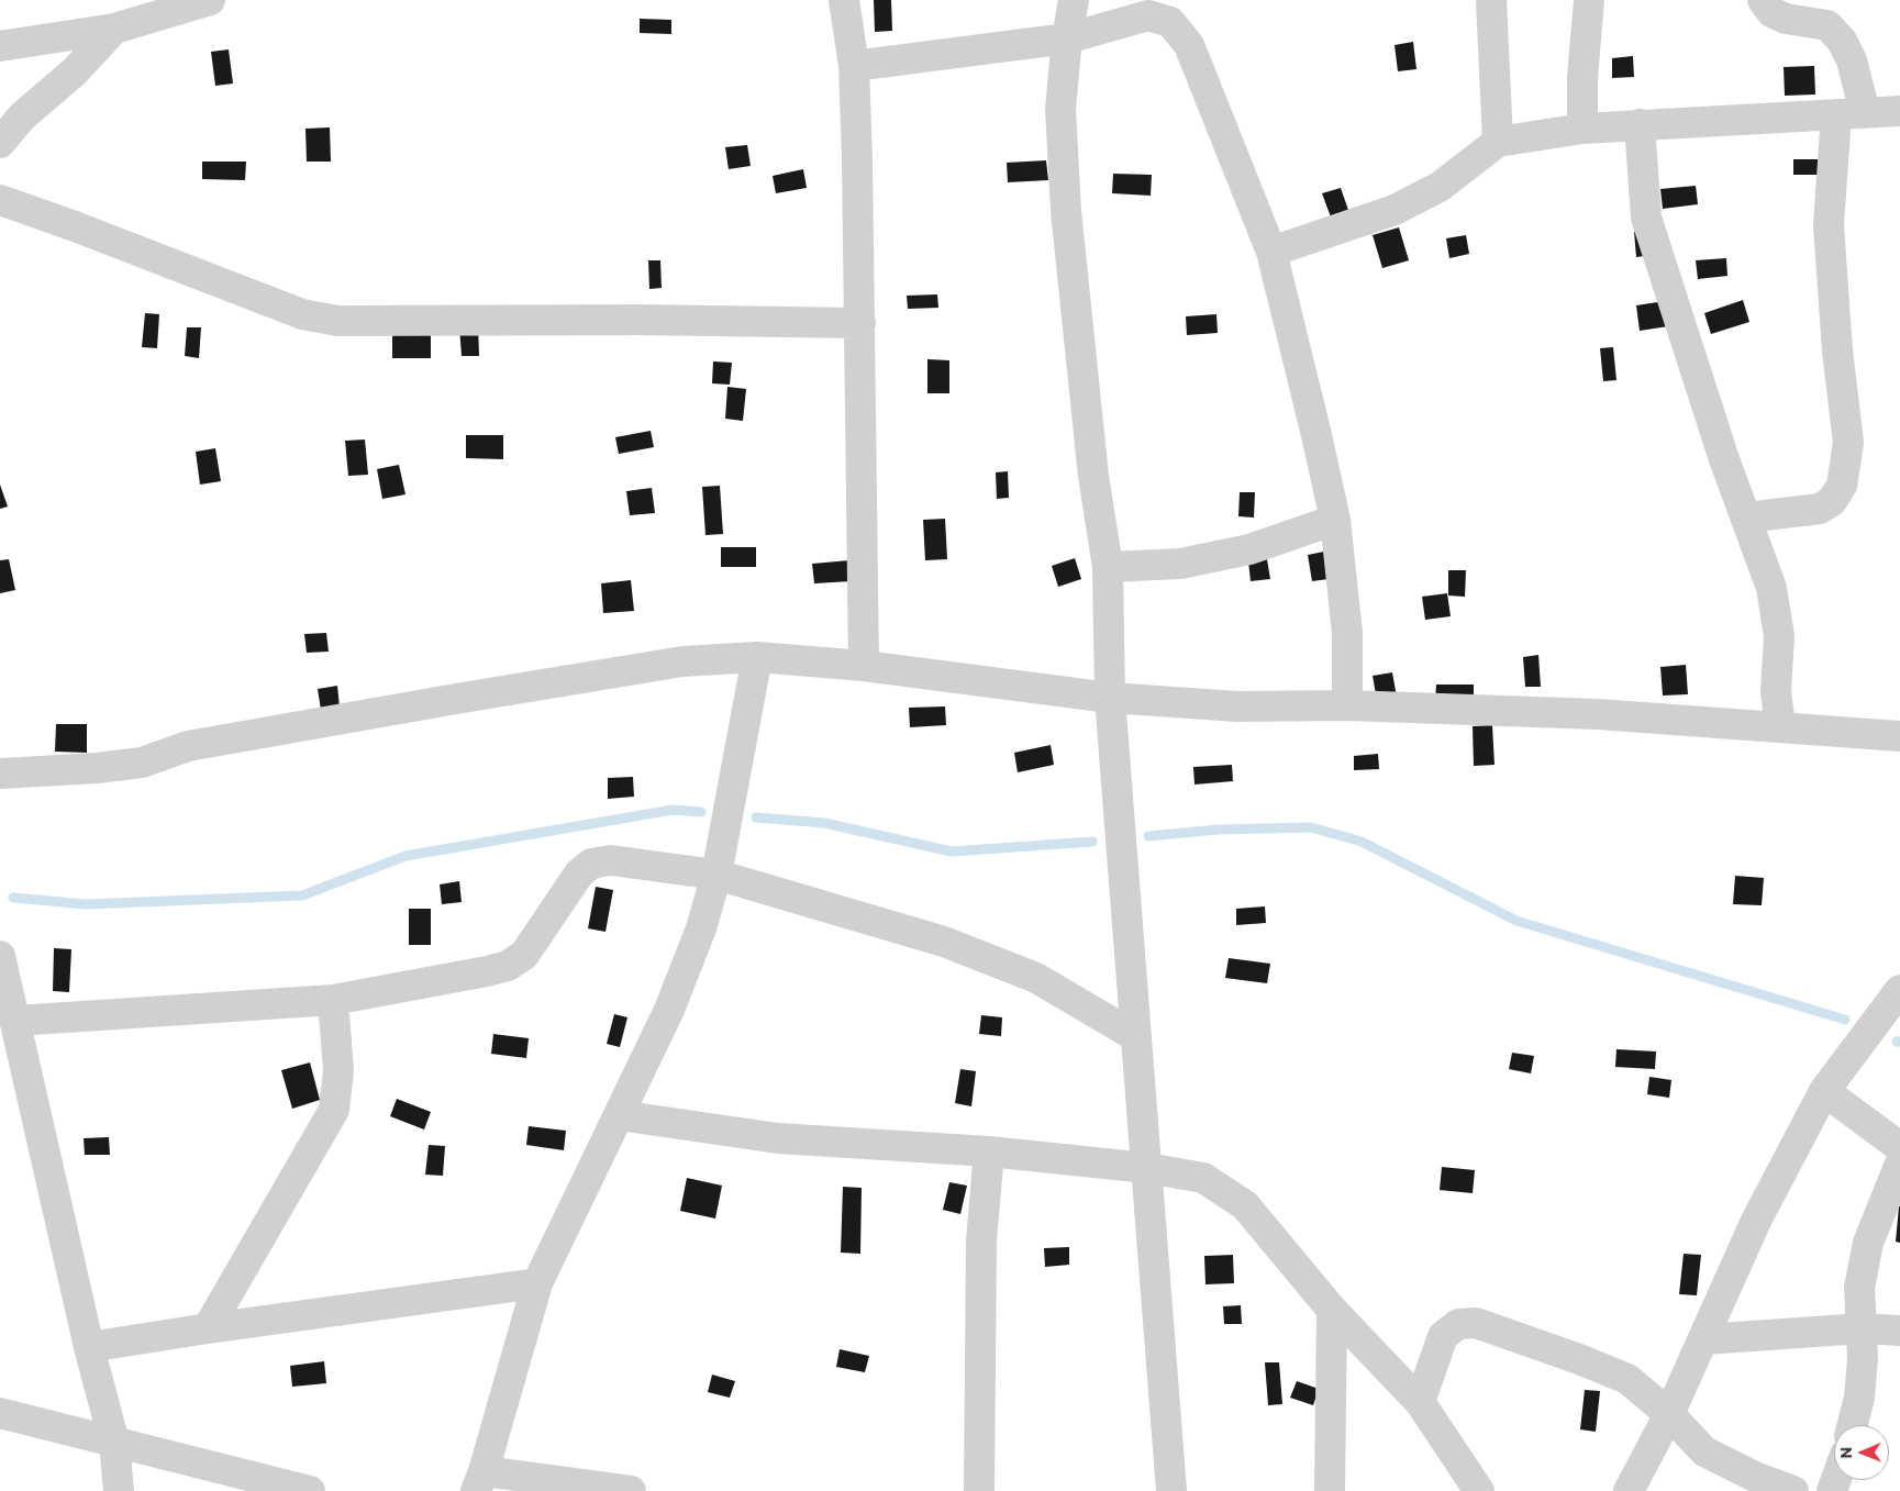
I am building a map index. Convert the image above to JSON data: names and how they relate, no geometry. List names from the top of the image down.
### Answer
{
  "north": "left"
}
